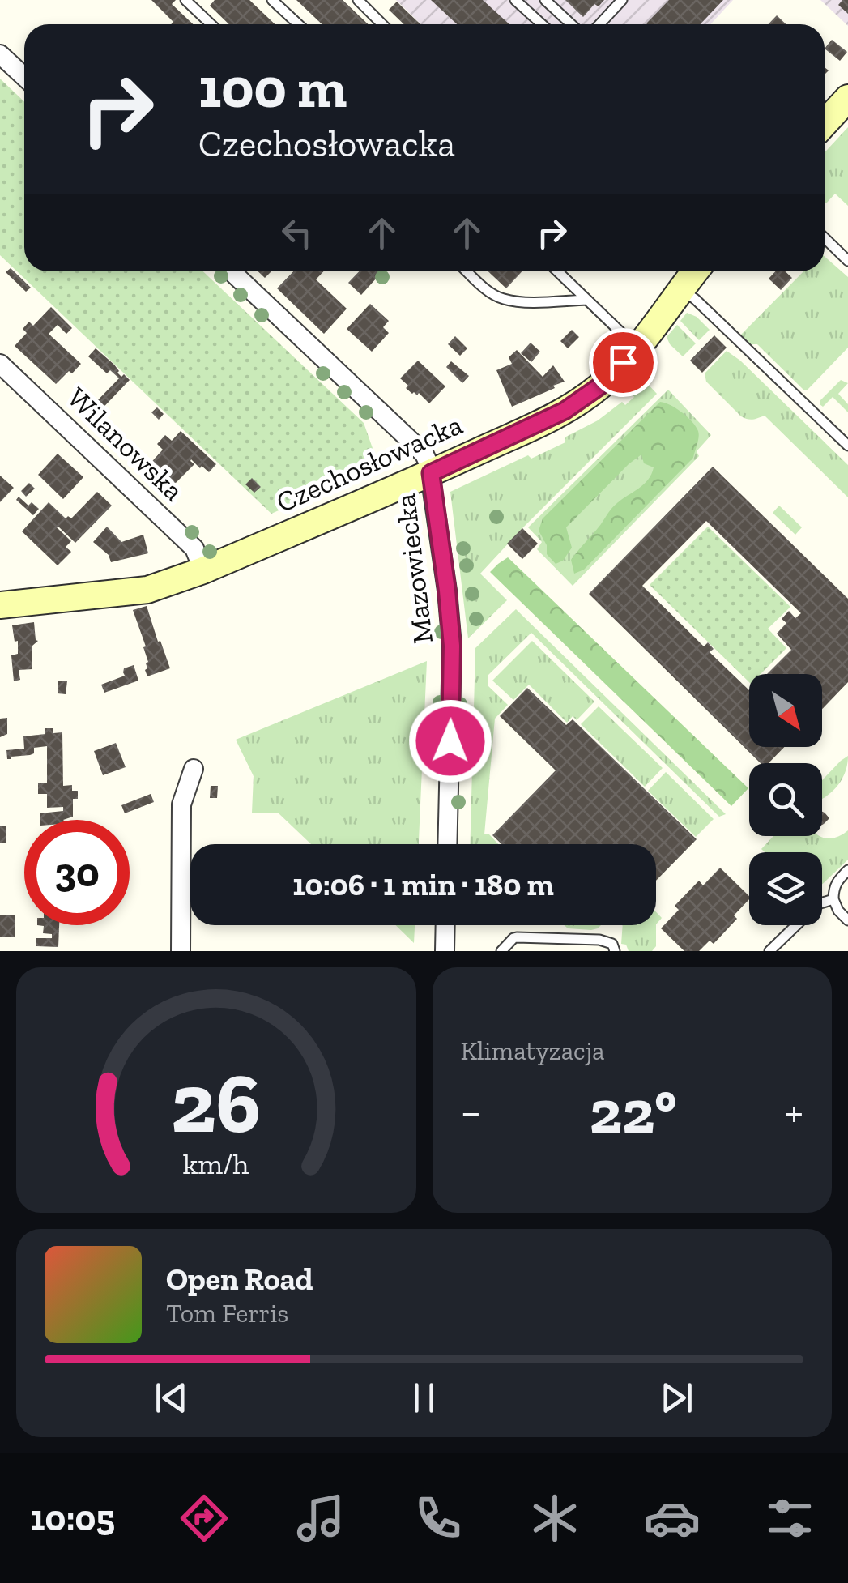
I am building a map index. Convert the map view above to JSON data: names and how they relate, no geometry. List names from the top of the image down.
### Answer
{
  "streets": {
    "street": ["Wilanowska", "Czechosłowacka", "Mazowiecka"]
  },
  "crossings": [
    ["Wilanowska", "Czechosłowacka"],
    ["Czechosłowacka", "Mazowiecka"]
  ],
  "north": "bottom right",
  "page": {
    "turn": ["100 m", "Czechosłowacka"],
    "limit": "30",
    "trip": "10:06 · 1 min · 180 m",
    "tile": "Klimatyzacja",
    "heat": ["−", "22°", "+"],
    "song": ["Open Road", "Tom Ferris"],
    "tabs": "10:05",
    "gauge": ["26", "km/h"]
  }
}
